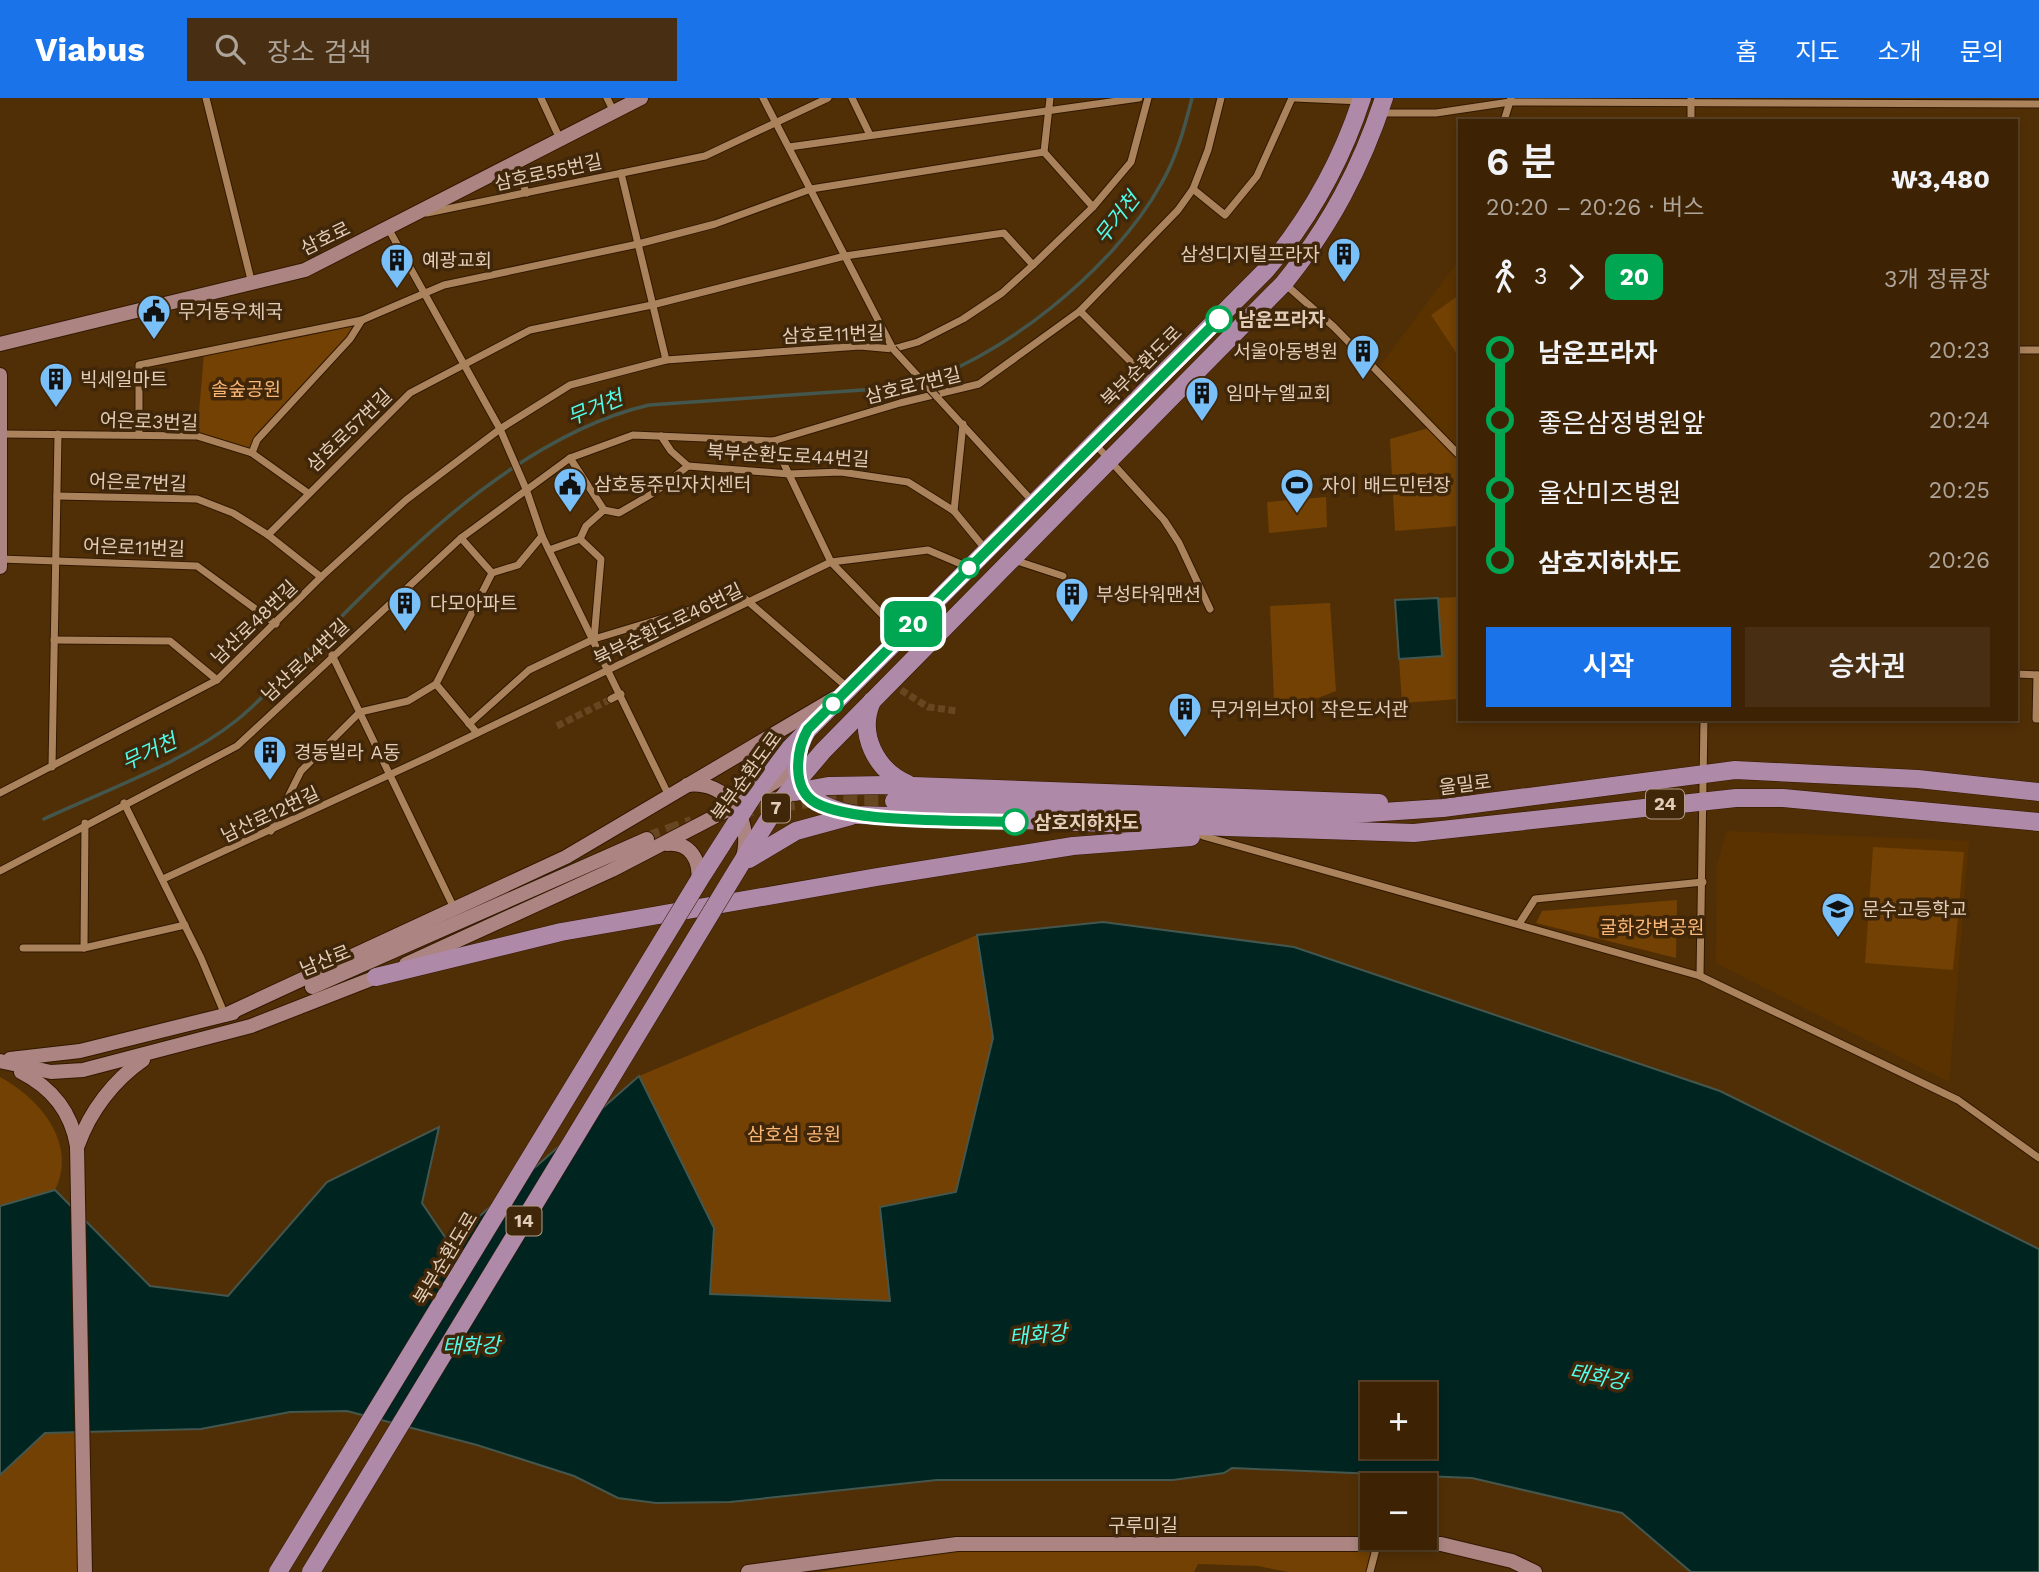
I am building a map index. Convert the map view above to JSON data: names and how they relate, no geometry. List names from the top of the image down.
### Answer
{
  "streets": {
    "main road": [
      "삼호로",
      "북부순환도로",
      "울밀로",
      "24",
      "7",
      "남산로",
      "14",
      "구루미길"
    ],
    "street": [
      "삼호로55번길",
      "삼호로11번길",
      "삼호로7번길",
      "어은로3번길",
      "삼호로57번길",
      "북부순환도로44번길",
      "어은로7번길",
      "어은로11번길",
      "남산로48번길",
      "북부순환도로46번길",
      "남산로44번길",
      "남산로12번길"
    ]
  },
  "crossings": [
    ["삼호로55번길", "삼호로"],
    ["삼호로55번길", "삼호로11번길"],
    ["삼호로11번길", "남산로48번길"],
    ["북부순환도로", "북부순환도로44번길"],
    ["북부순환도로", "북부순환도로46번길"],
    ["북부순환도로", "남산로"],
    ["삼호로7번길", "남산로44번길"],
    ["어은로3번길", "삼호로57번길"],
    ["삼호로57번길", "어은로7번길"],
    ["어은로7번길", "남산로48번길"],
    ["어은로11번길", "남산로48번길"],
    ["북부순환도로46번길", "남산로12번길"],
    ["7", "14"]
  ],
  "water": ["무거천", "태화강"],
  "parks": ["솔숲공원", "굴화강변공원", "삼호섬 공원"],
  "places": {
    "building": [
      "삼성디지털프라자",
      "예광교회",
      "서울아동병원",
      "빅세일마트",
      "임마누엘교회",
      "부성타워맨션",
      "다모아파트",
      "무거위브자이 작은도서관",
      "경동빌라 A동"
    ],
    "other": ["남운프라자", "삼호지하차도"],
    "public building": ["무거동우체국", "삼호동주민자치센터"],
    "sports": ["자이 배드민턴장"],
    "school or university": ["문수고등학교"]
  },
  "lines": ["bus line 20"],
  "page": {
    "header": "Viabus",
    "search": "장소 검색",
    "nav": [
      "홈",
      "지도",
      "소개",
      "문의"
    ],
    "on_map": "20",
    "heading": ["6 분", "20:20 – 20:26 · 버스", "₩3,480"],
    "legs": ["3", "20", "3개 정류장"],
    "list": [
      {
        "name": "남운프라자",
        "value": "20:23"
      },
      {
        "name": "좋은삼정병원앞",
        "value": "20:24"
      },
      {
        "name": "울산미즈병원",
        "value": "20:25"
      },
      {
        "name": "삼호지하차도",
        "value": "20:26"
      }
    ],
    "buttons": ["시작", "승차권"],
    "map_buttons": ["+", "−"]
  }
}
